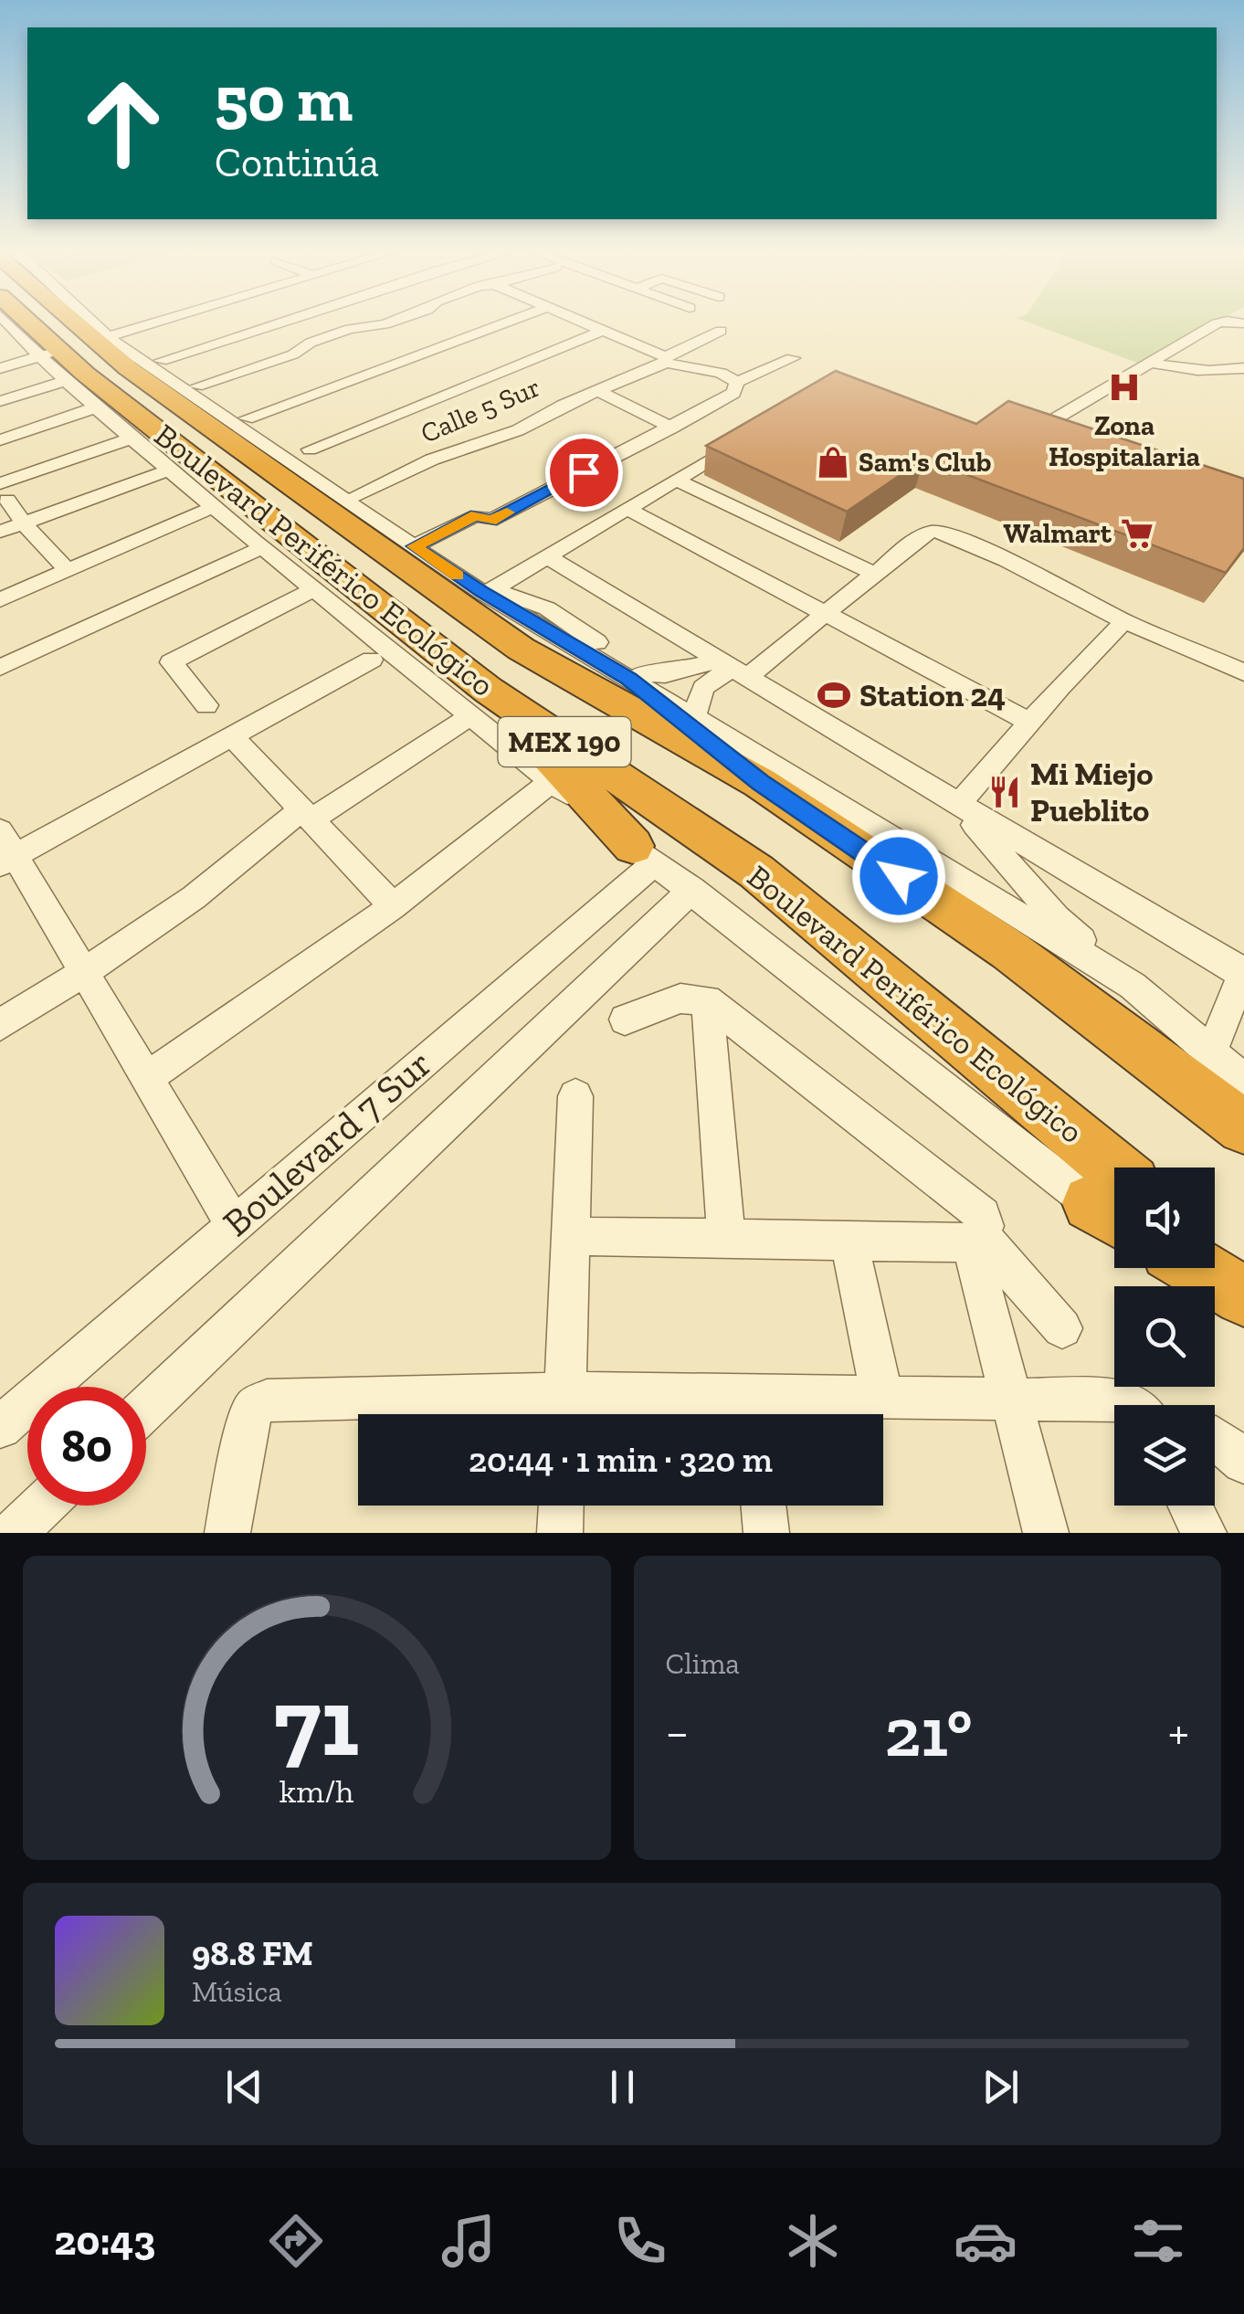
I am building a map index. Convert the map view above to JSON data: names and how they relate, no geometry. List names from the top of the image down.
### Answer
{
  "streets": {
    "highway": ["Boulevard Periférico Ecológico", "MEX 190"],
    "street": ["Calle 5 Sur", "Boulevard 7 Sur"]
  },
  "places": {
    "hospital": ["Zona Hospitalaria"],
    "shop": ["Sam's Club"],
    "supermarket": ["Walmart"],
    "sports": ["Station 24"],
    "restaurant": ["Mi Miejo Pueblito"]
  },
  "page": {
    "turn": ["50 m", "Continúa"],
    "limit": "80",
    "trip": "20:44 · 1 min · 320 m",
    "tile": "Clima",
    "heat": ["−", "21°", "+"],
    "song": ["98.8 FM", "Música"],
    "tabs": "20:43",
    "gauge": ["71", "km/h"]
  }
}
